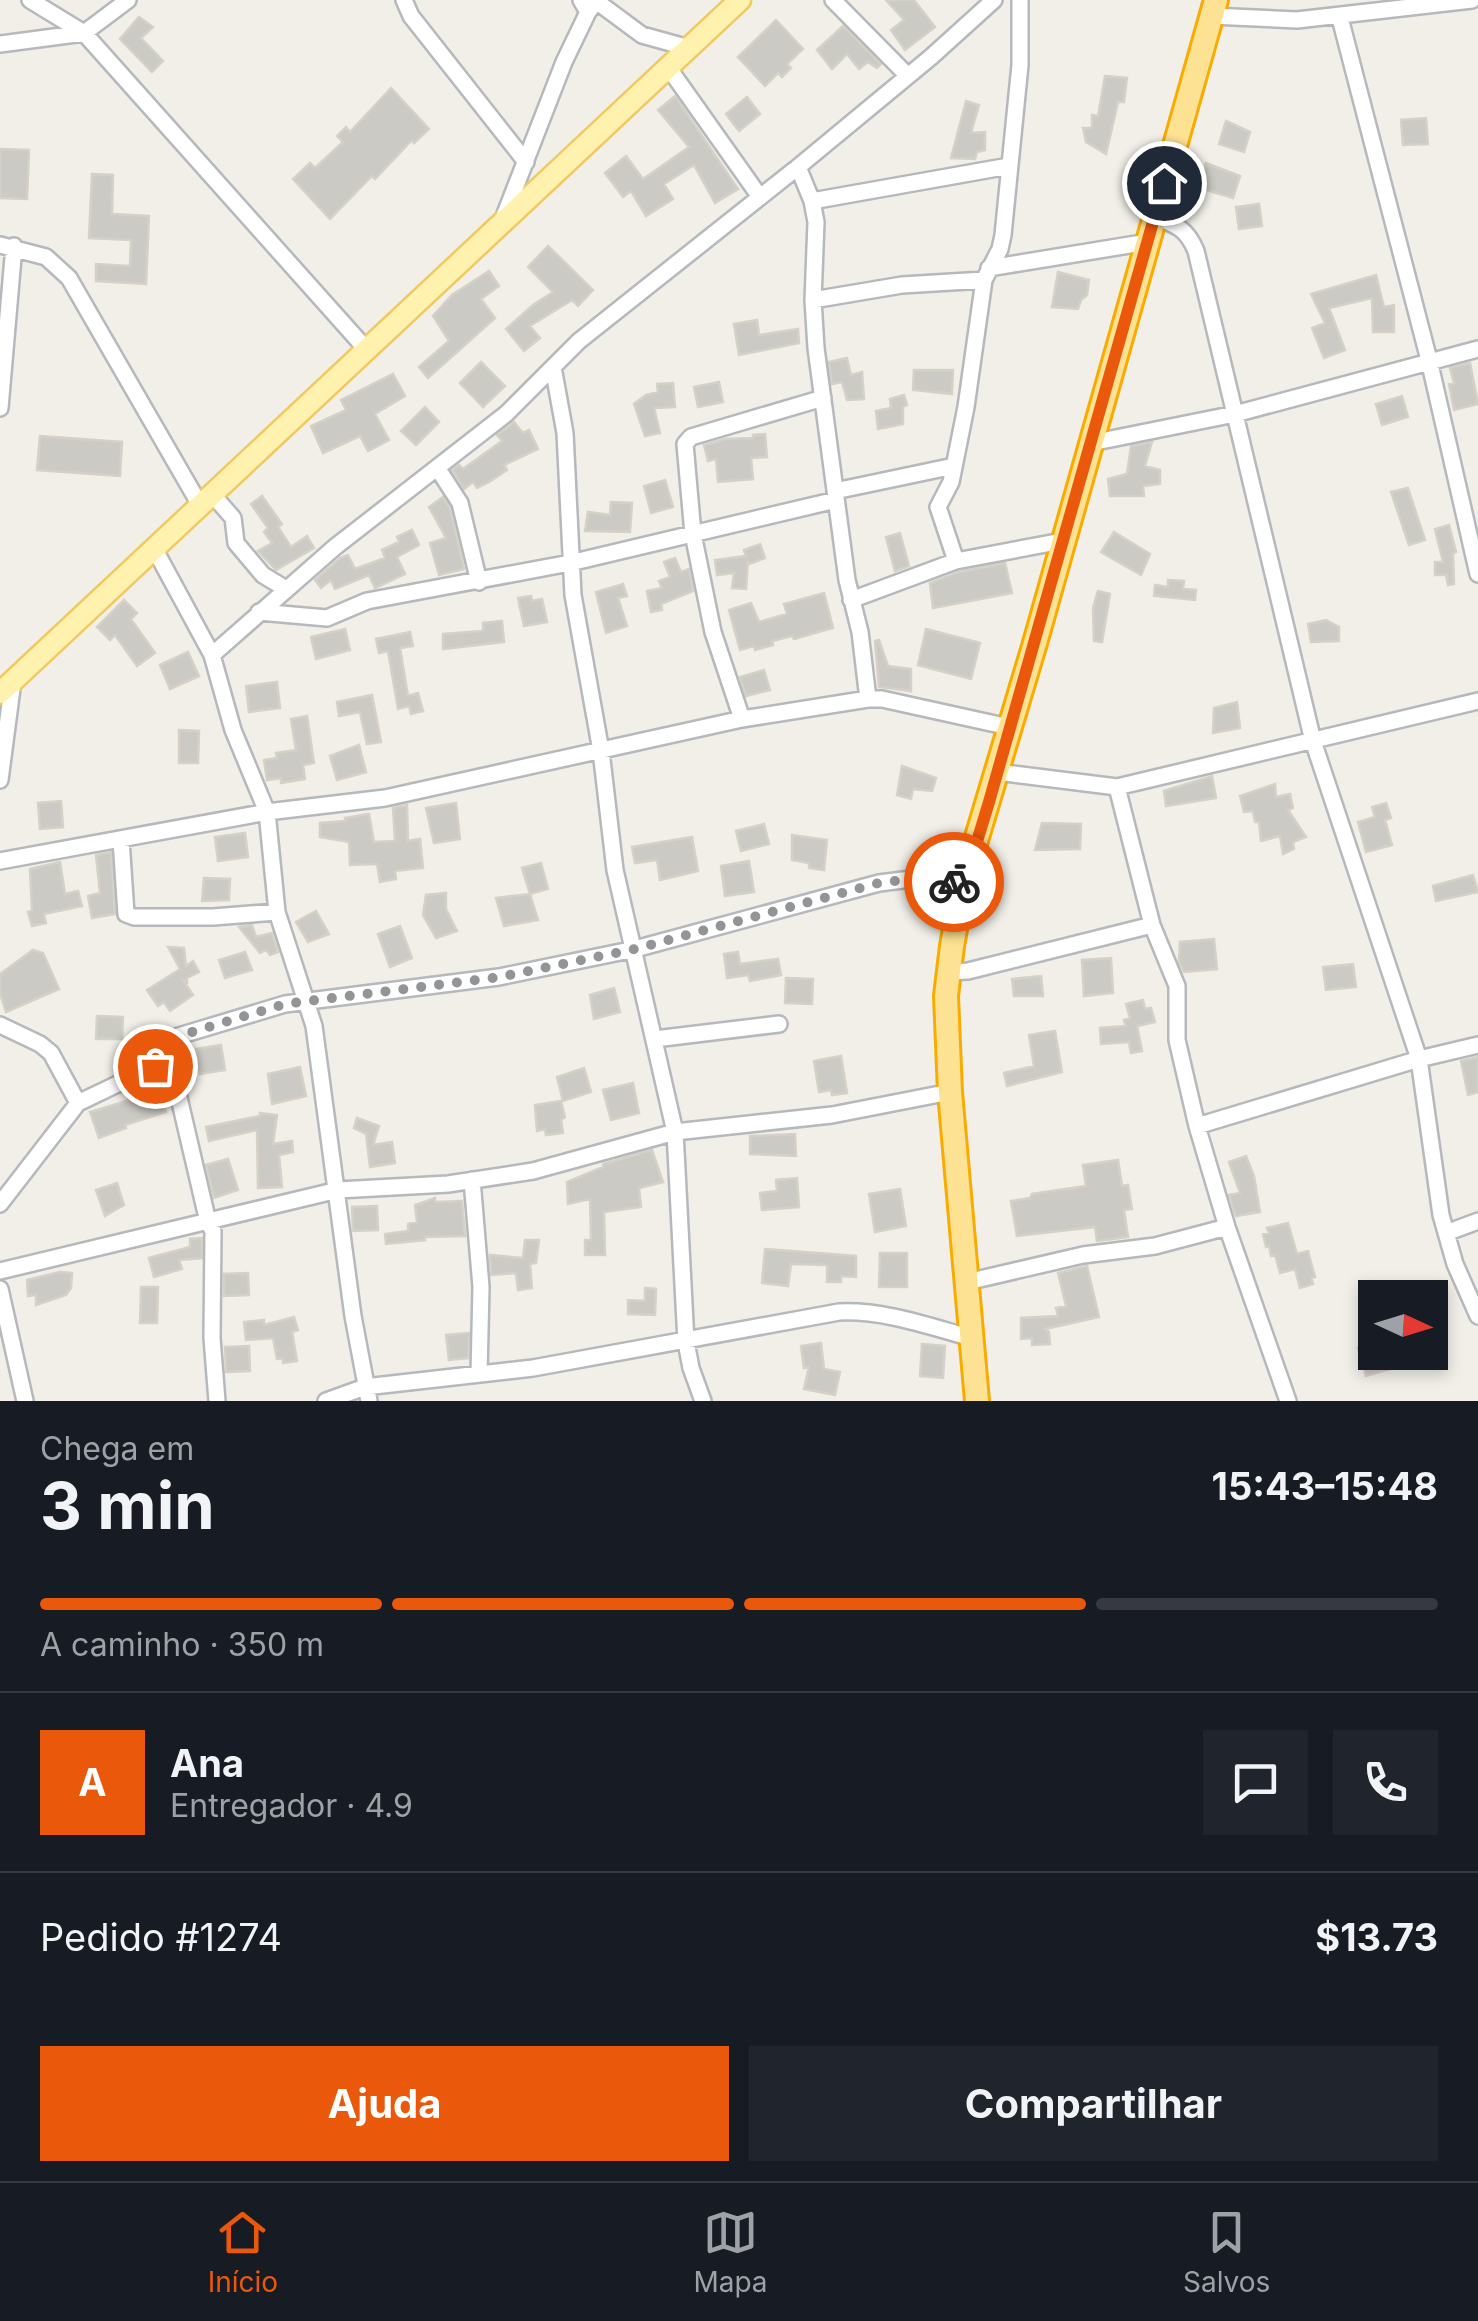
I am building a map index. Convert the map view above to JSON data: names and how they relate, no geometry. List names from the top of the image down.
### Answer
{
  "north": "right",
  "page": {
    "heading": ["3 min", "Chega em", "15:43–15:48"],
    "panel": [
      "Ana",
      "Entregador · 4.9",
      "Pedido #1274",
      "$13.73"
    ],
    "bar": "A caminho · 350 m",
    "round": "A",
    "buttons": ["Ajuda", "Compartilhar"],
    "tabs": ["Início", "Mapa", "Salvos"]
  }
}
